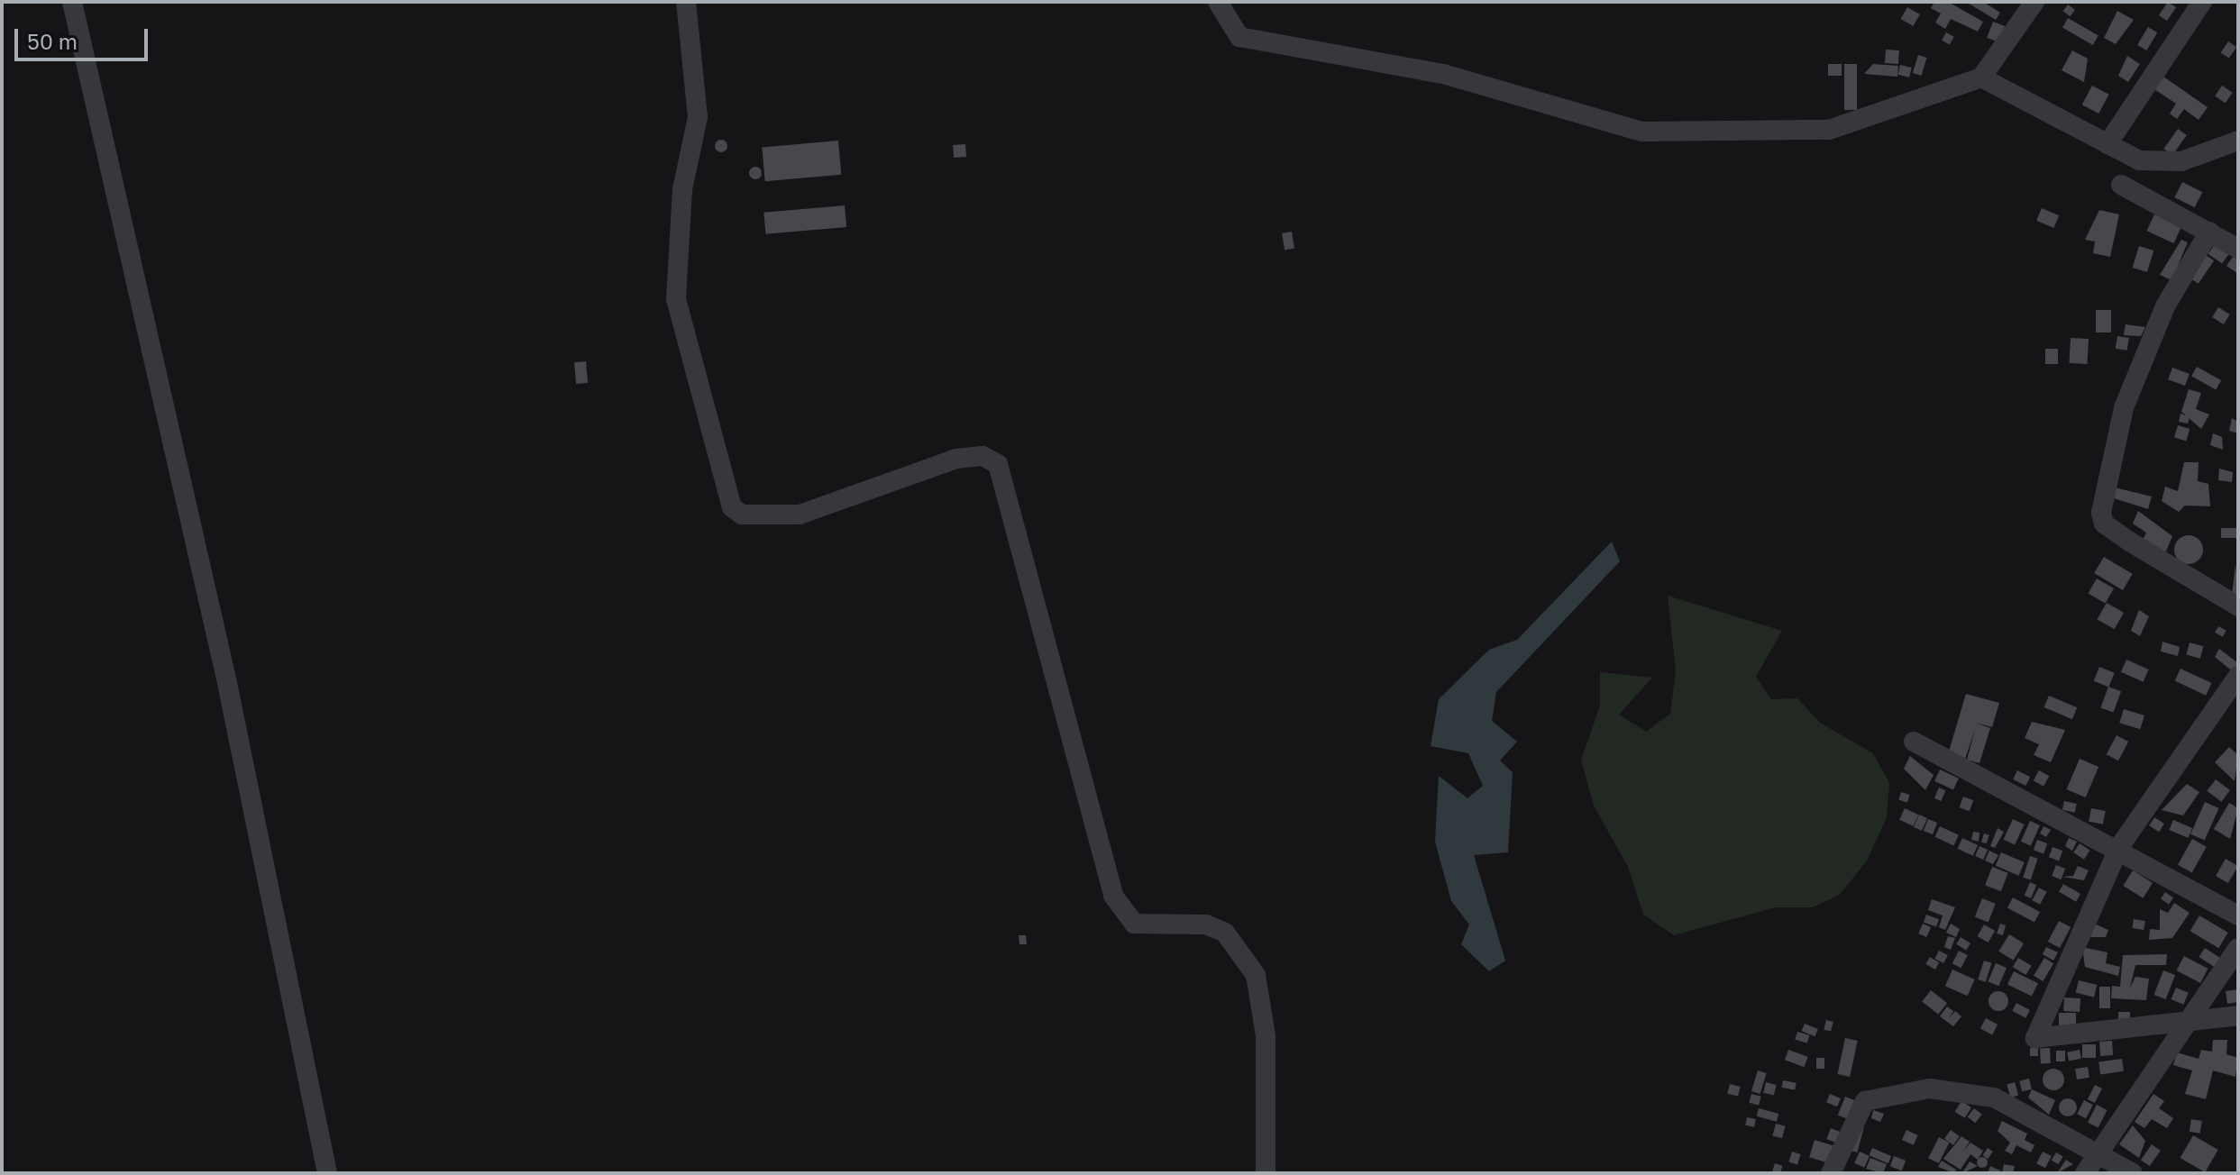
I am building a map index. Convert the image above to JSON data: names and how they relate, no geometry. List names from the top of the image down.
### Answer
{
  "scale_bar": "50 m"
}
